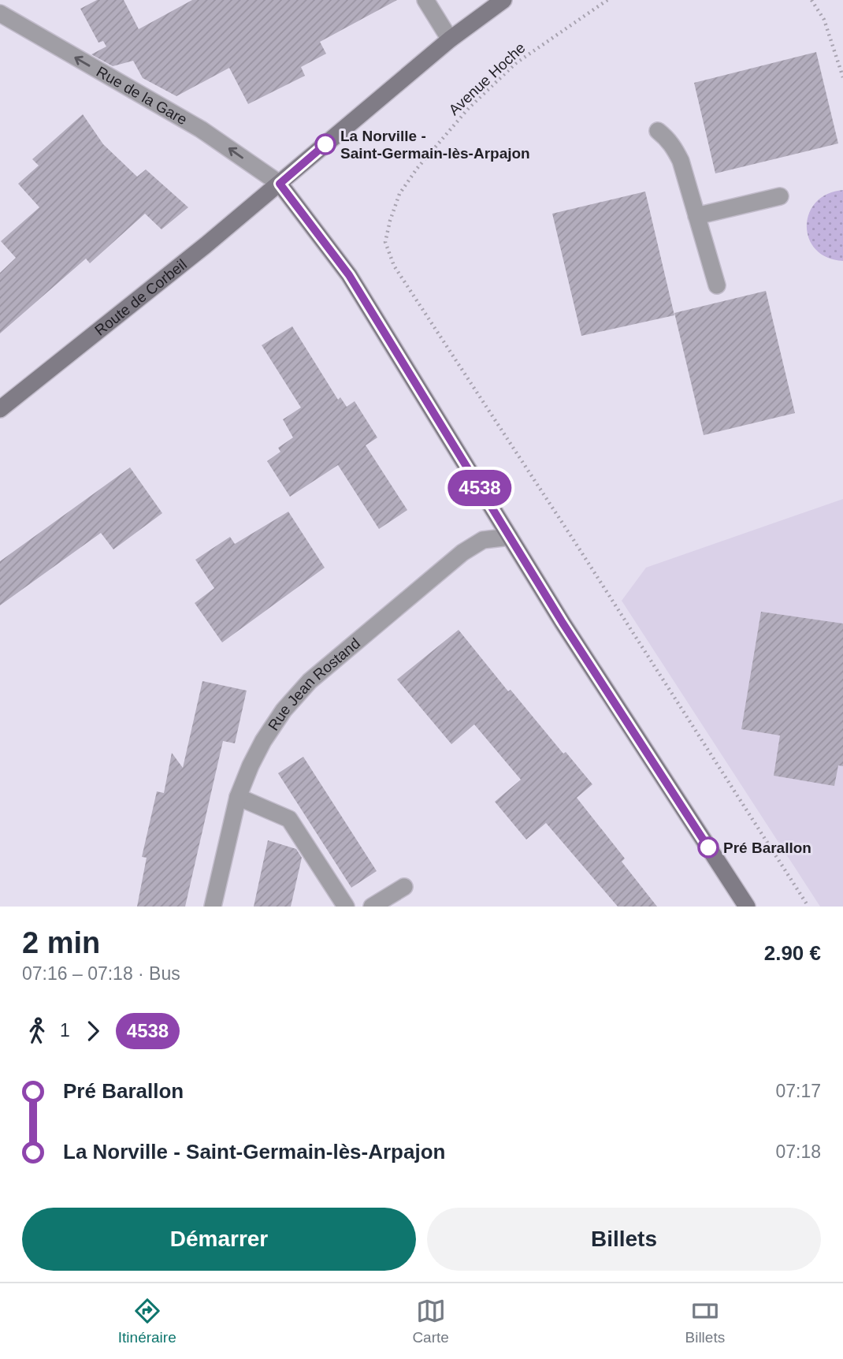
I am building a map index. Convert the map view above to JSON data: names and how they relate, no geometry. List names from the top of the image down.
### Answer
{
  "streets": {
    "street": ["Rue de la Gare", "Route de Corbeil", "Rue Jean Rostand"],
    "path": ["Avenue Hoche"]
  },
  "crossings": [
    ["Rue de la Gare", "Route de Corbeil"]
  ],
  "one_way": ["Rue de la Gare"],
  "places": ["La Norville - Saint-Germain-lès-Arpajon", "Pré Barallon"],
  "lines": ["bus line 4538"],
  "page": {
    "on_map": "4538",
    "heading": ["2 min", "07:16 – 07:18 · Bus", "2.90 €"],
    "legs": ["1", "4538"],
    "list": [
      {
        "name": "Pré Barallon",
        "value": "07:17"
      },
      {
        "name": "La Norville - Saint-Germain-lès-Arpajon",
        "value": "07:18"
      }
    ],
    "buttons": ["Démarrer", "Billets"],
    "tabs": ["Itinéraire", "Carte", "Billets"]
  }
}
